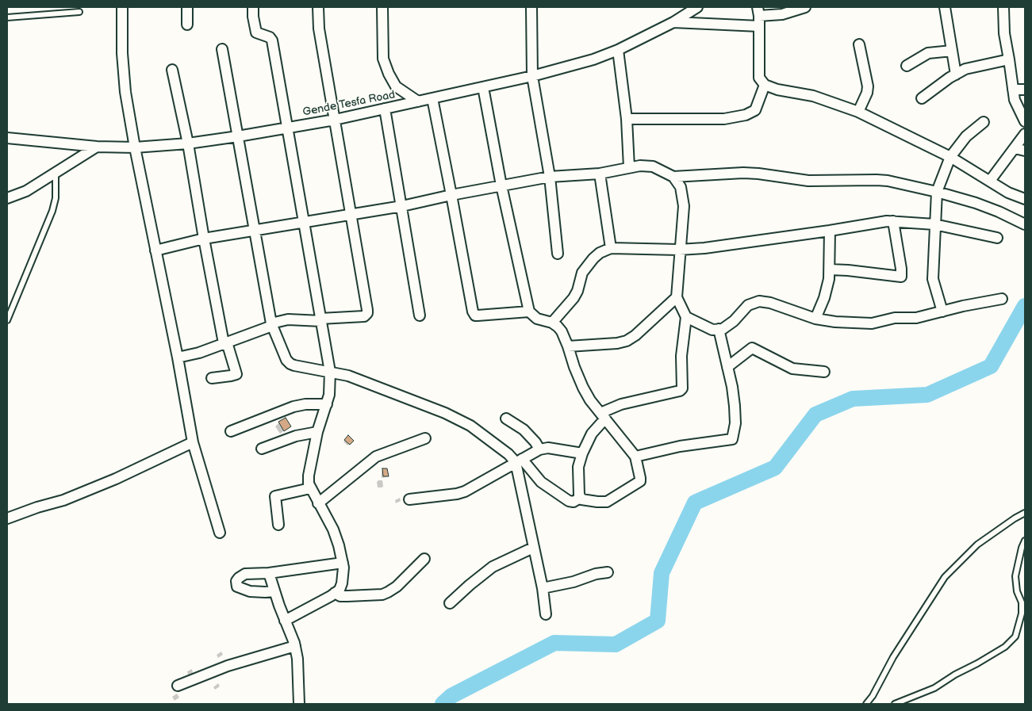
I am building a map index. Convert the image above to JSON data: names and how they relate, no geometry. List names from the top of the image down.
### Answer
{
  "streets": {
    "street": ["Gende Tesfa Road"]
  }
}
